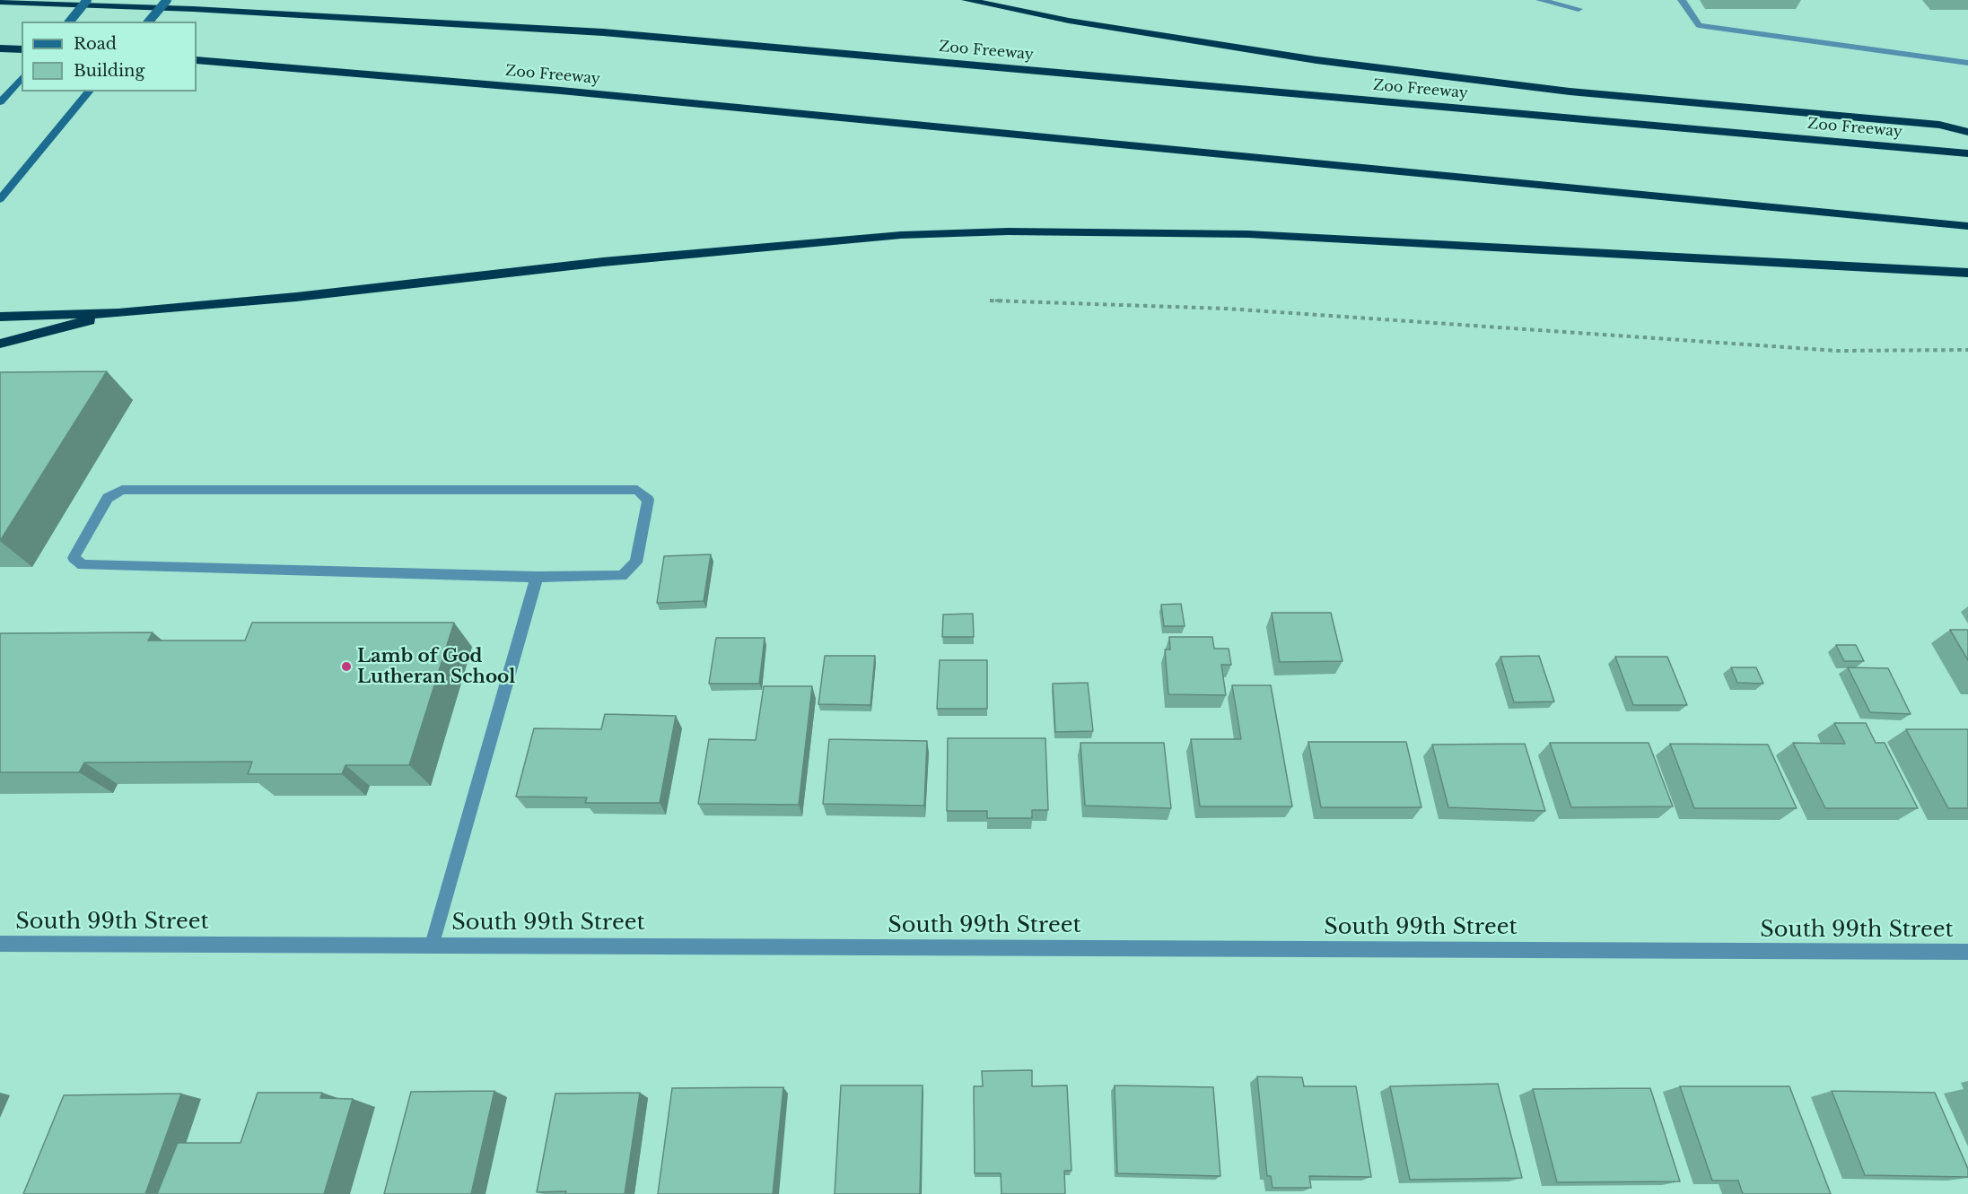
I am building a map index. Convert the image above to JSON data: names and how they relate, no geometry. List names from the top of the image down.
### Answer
{
  "streets": {
    "highway": ["Zoo Freeway"],
    "street": ["South 99th Street"]
  },
  "places": ["Lamb of God Lutheran School"],
  "legend": ["Road", "Building"]
}
